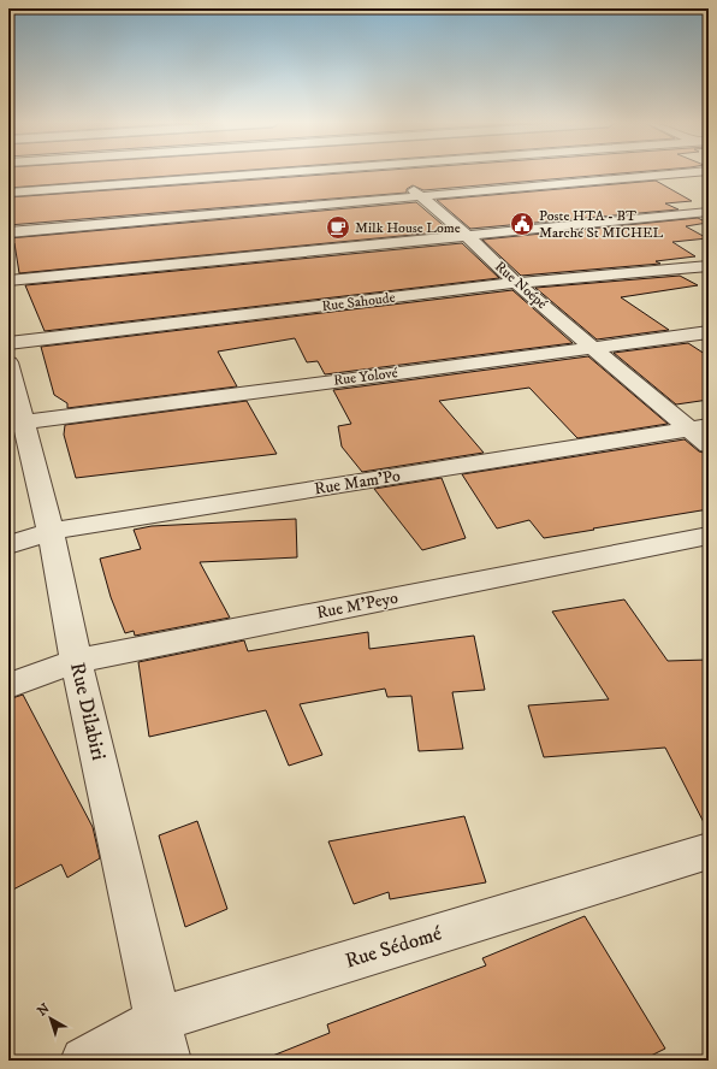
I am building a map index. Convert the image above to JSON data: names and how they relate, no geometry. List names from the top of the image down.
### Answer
{
  "streets": {
    "street": [
      "Rue Noépé",
      "Rue Sahoude",
      "Rue Yolové",
      "Rue Mam'Po",
      "Rue M'Peyo",
      "Rue Dilabiri",
      "Rue Sédomé"
    ]
  },
  "crossings": [
    ["Rue Noépé", "Rue Sahoude"],
    ["Rue Noépé", "Rue Yolové"],
    ["Rue Noépé", "Rue Mam'Po"],
    ["Rue Yolové", "Rue Dilabiri"],
    ["Rue Mam'Po", "Rue Dilabiri"],
    ["Rue M'Peyo", "Rue Dilabiri"],
    ["Rue Dilabiri", "Rue Sédomé"]
  ],
  "places": {
    "public building": ["Poste HTA - BT Marché St MICHEL"],
    "cafe": ["Milk House Lome"]
  },
  "north": "top left"
}
